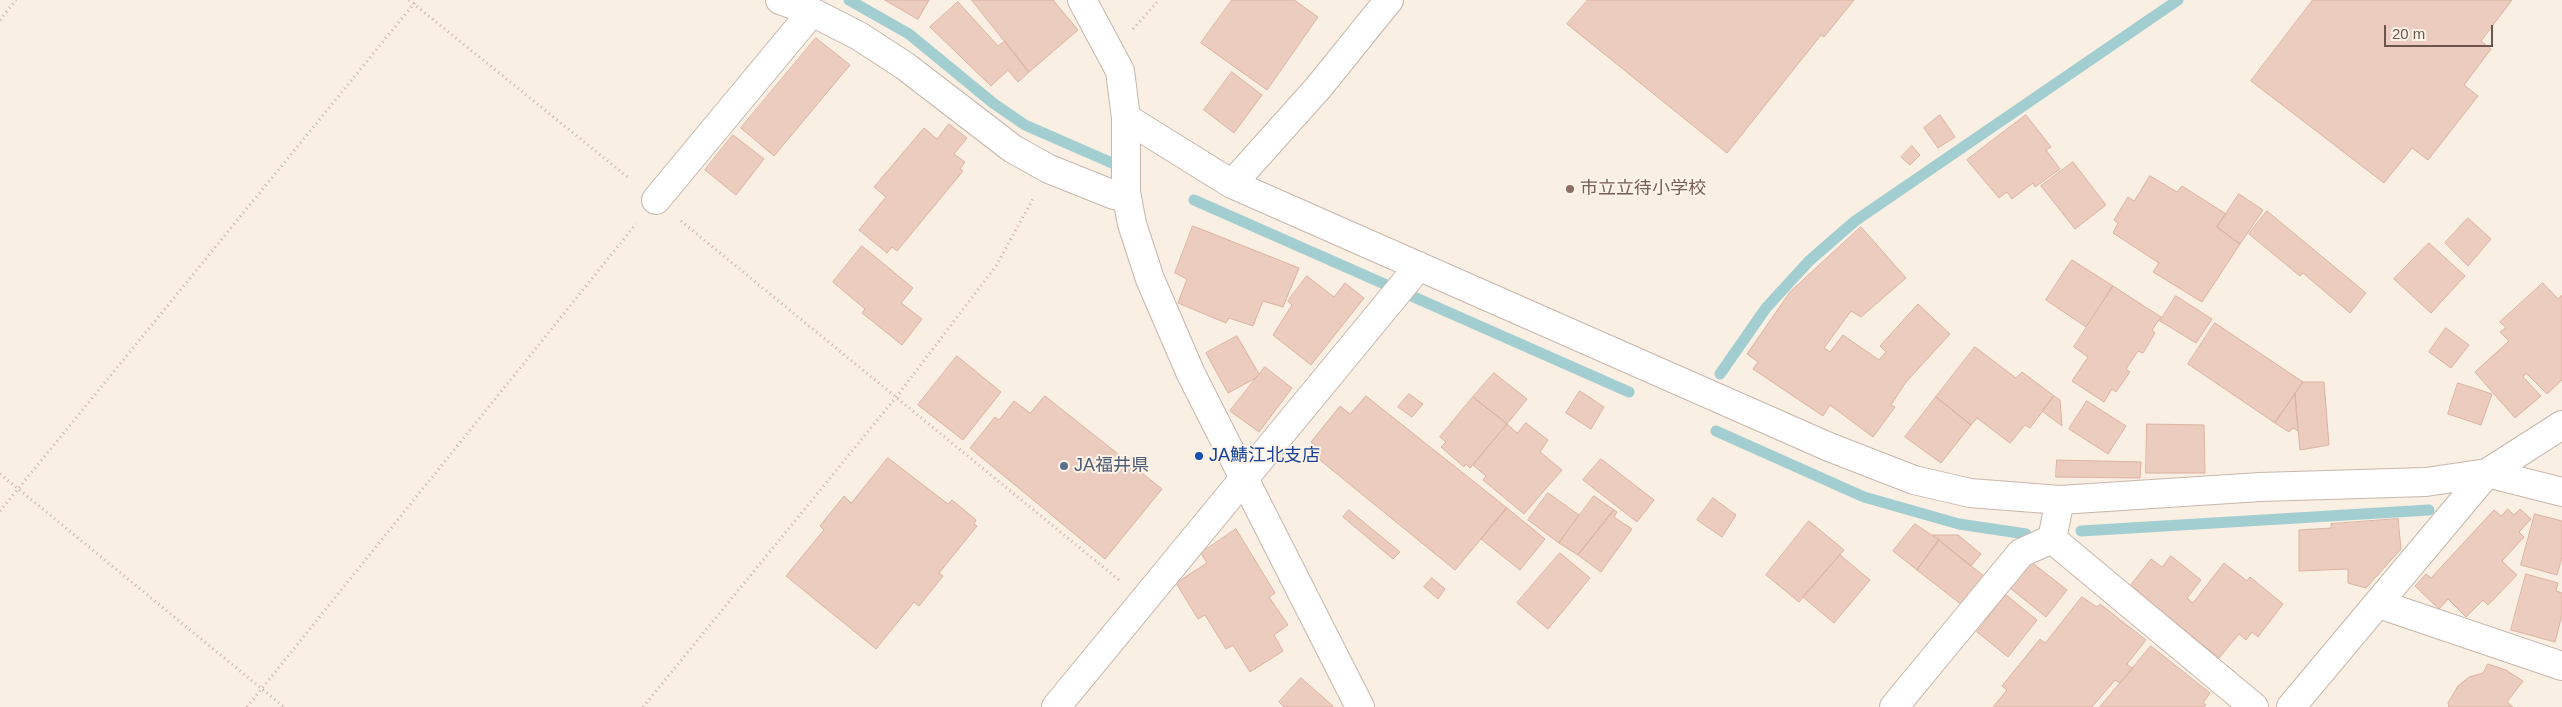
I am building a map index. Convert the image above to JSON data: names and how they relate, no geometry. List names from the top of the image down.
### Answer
{
  "places": ["市立立待小学校", "JA鯖江北支店", "JA福井県"],
  "scale_bar": "20 m"
}
